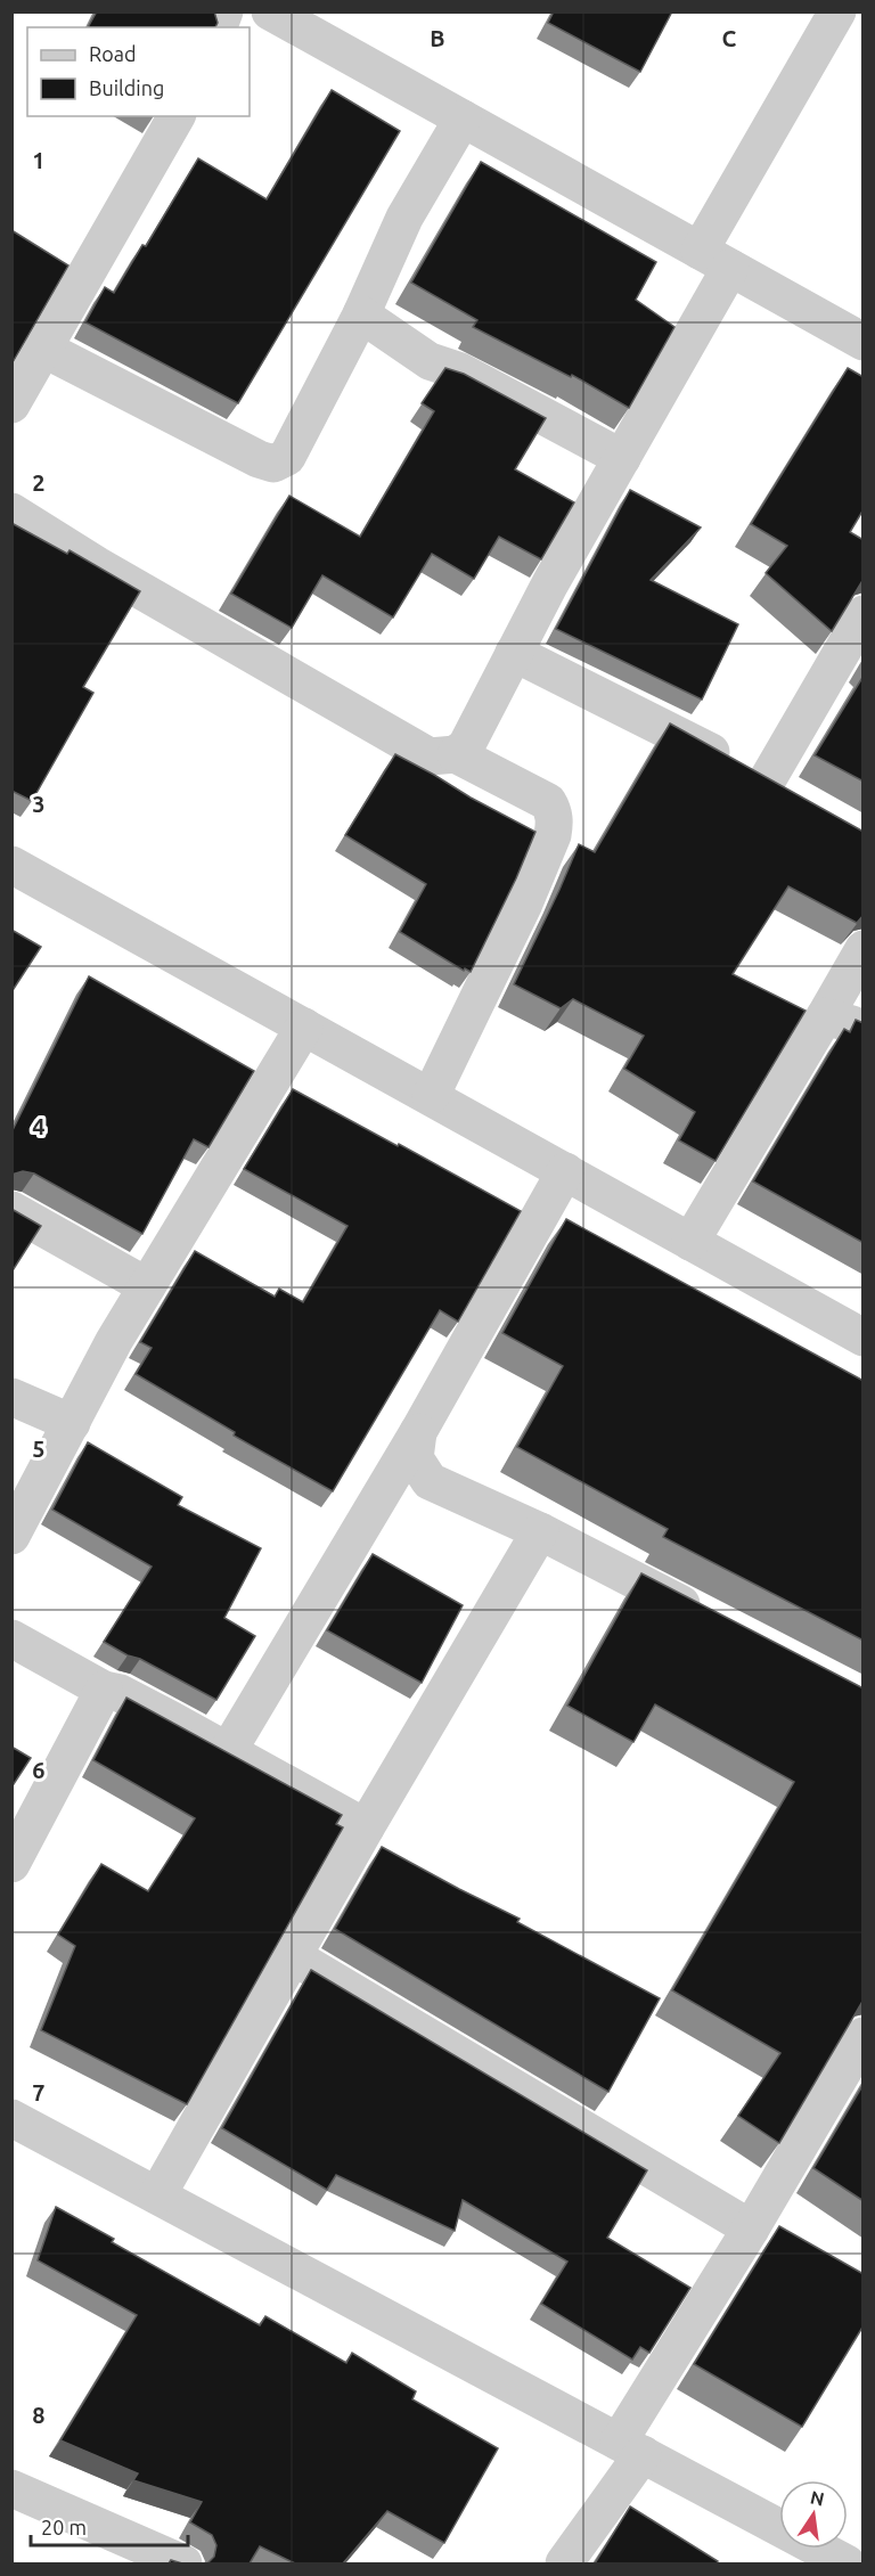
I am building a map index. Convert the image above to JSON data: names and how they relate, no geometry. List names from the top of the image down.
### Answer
{
  "legend": ["Road", "Building"],
  "scale_bar": "20 m",
  "north": "top",
  "grid": {
    "columns": ["B", "C"],
    "rows": [
      "1",
      "2",
      "3",
      "4",
      "5",
      "6",
      "7",
      "8"
    ]
  }
}
